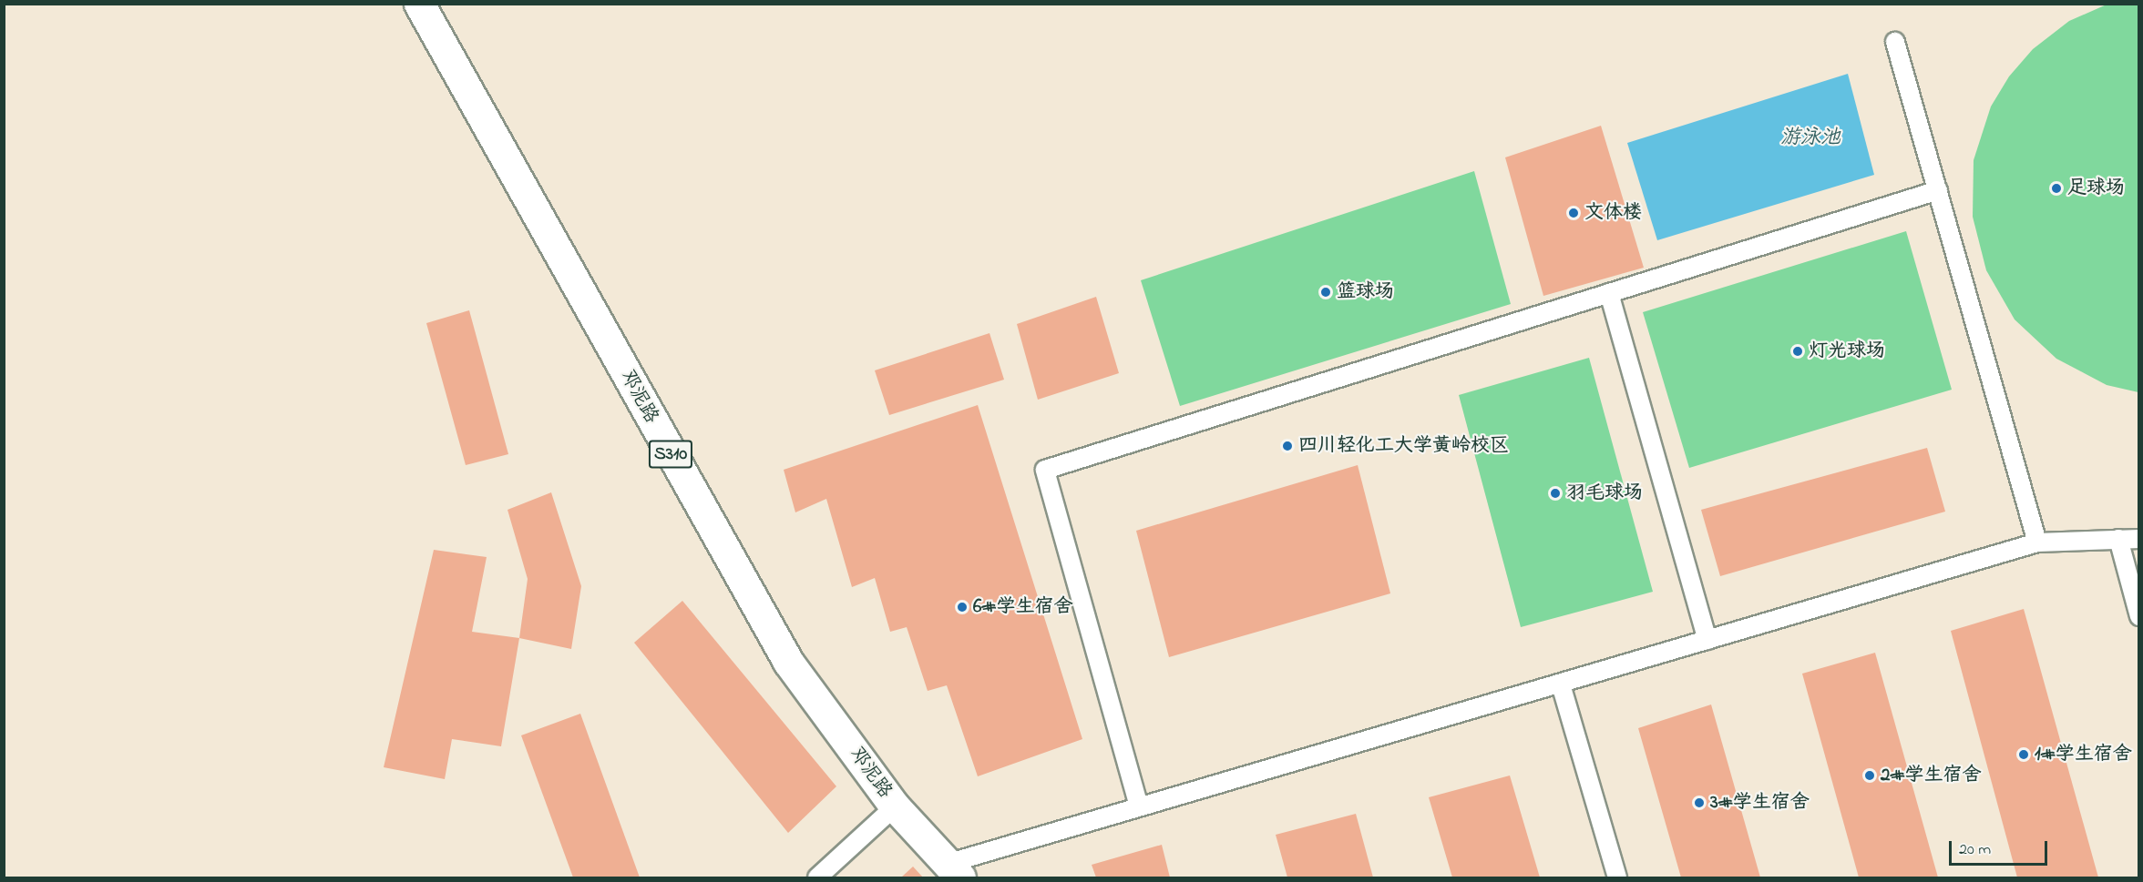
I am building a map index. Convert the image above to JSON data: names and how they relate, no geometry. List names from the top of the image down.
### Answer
{
  "streets": {
    "main road": ["邓泥路", "S310"]
  },
  "water": ["游泳池"],
  "places": [
    "足球场",
    "文体楼",
    "篮球场",
    "灯光球场",
    "四川轻化工大学黄岭校区",
    "羽毛球场",
    "6#学生宿舍",
    "1#学生宿舍",
    "2#学生宿舍",
    "3#学生宿舍"
  ],
  "scale_bar": "20 m"
}
